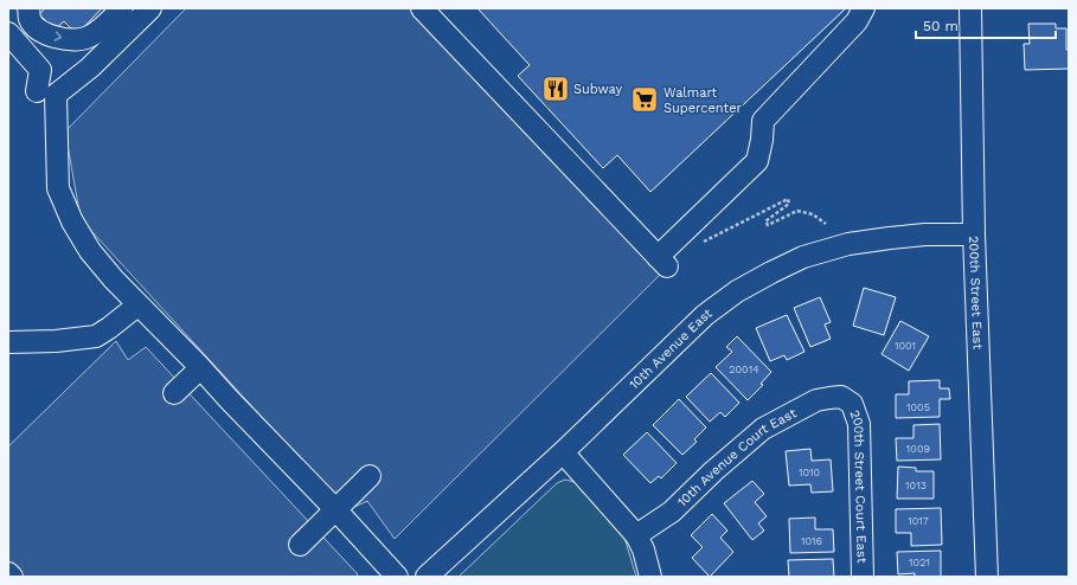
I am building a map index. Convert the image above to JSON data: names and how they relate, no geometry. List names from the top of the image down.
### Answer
{
  "streets": {
    "street": [
      "200th Street East",
      "10th Avenue East",
      "10th Avenue Court East",
      "200th Street Court East"
    ]
  },
  "crossings": [
    ["200th Street East", "10th Avenue East"],
    ["10th Avenue Court East", "200th Street Court East"]
  ],
  "places": {
    "restaurant": ["Subway"],
    "supermarket": ["Walmart Supercenter"]
  },
  "house_numbers": [
    "1001",
    "20014",
    "1005",
    "1009",
    "1010",
    "1013",
    "1017",
    "1016",
    "1021"
  ],
  "scale_bar": "50 m"
}
